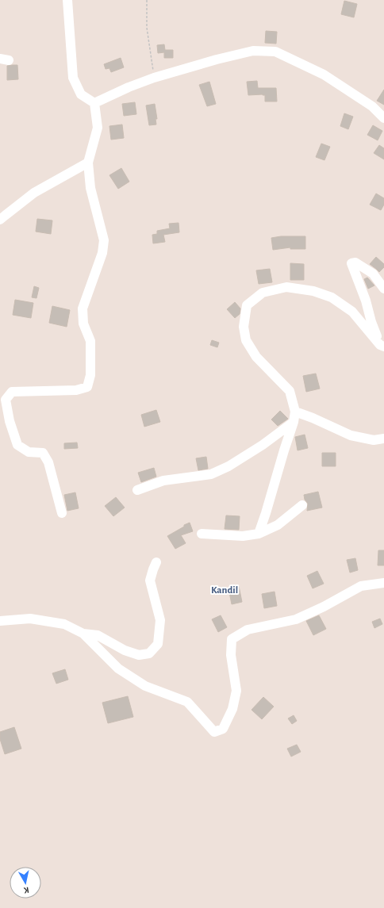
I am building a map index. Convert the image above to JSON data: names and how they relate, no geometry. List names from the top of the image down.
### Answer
{
  "districts": ["Kandil"],
  "north": "bottom"
}
